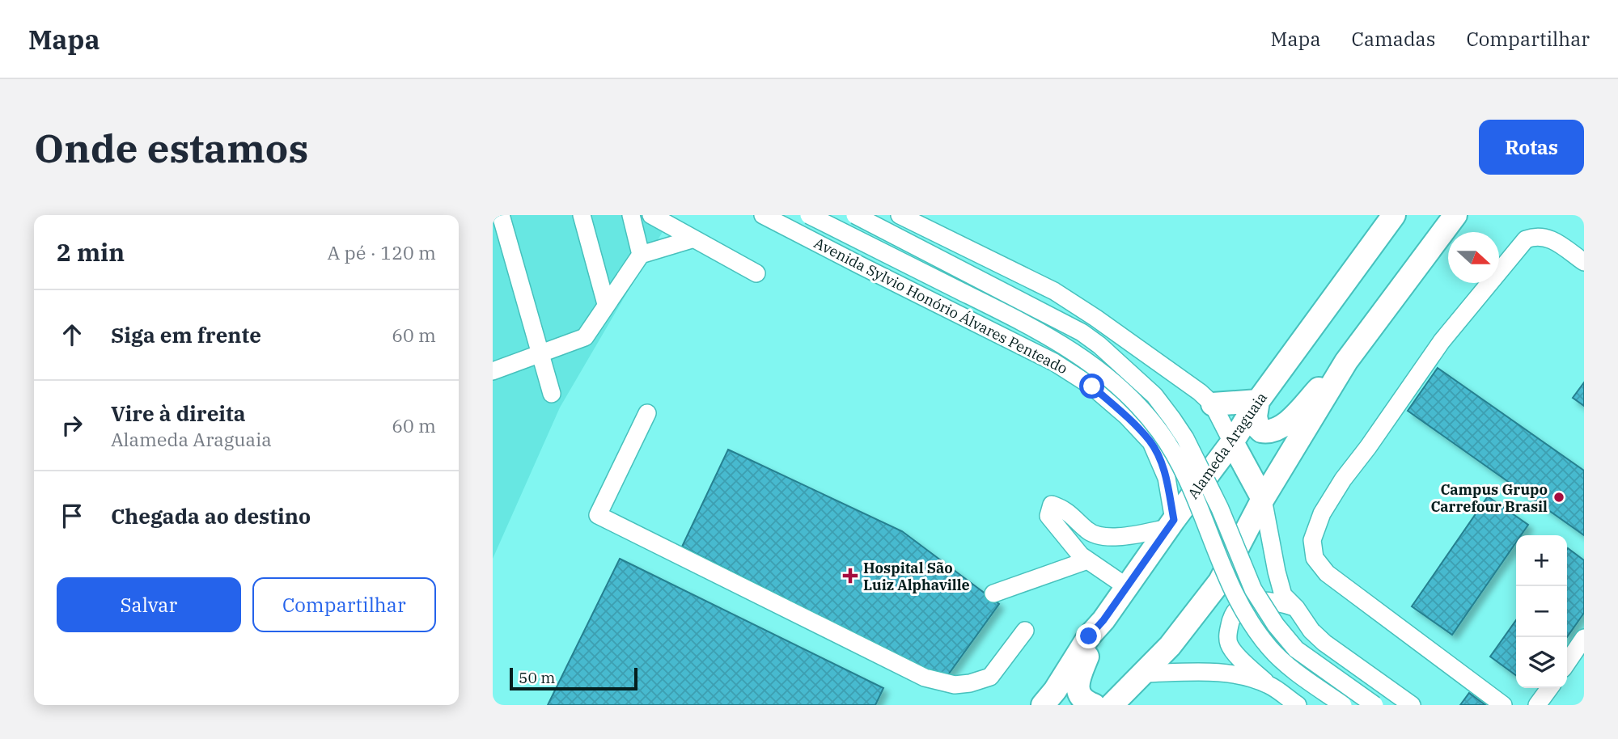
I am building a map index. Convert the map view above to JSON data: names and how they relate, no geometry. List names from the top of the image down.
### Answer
{
  "streets": {
    "main road": ["Alameda Araguaia"],
    "street": ["Avenida Sylvio Honório Álvares Penteado"]
  },
  "crossings": [
    ["Avenida Sylvio Honório Álvares Penteado", "Alameda Araguaia"]
  ],
  "places": {
    "other": ["Campus Grupo Carrefour Brasil"],
    "health": ["Hospital São Luiz Alphaville"]
  },
  "scale_bar": "50 m",
  "north": "right",
  "page": {
    "header": "Mapa",
    "nav": ["Mapa", "Camadas", "Compartilhar"],
    "buttons": [
      "Rotas",
      ["Salvar", "Compartilhar"]
    ],
    "title": "Onde estamos",
    "heading": ["2 min", "A pé · 120 m"],
    "list": [
      ["Siga em frente", "60 m"],
      ["Vire à direita", "Alameda Araguaia", "60 m"],
      "Chegada ao destino"
    ],
    "map_buttons": ["+", "−"],
    "scale": "50 m"
  }
}
